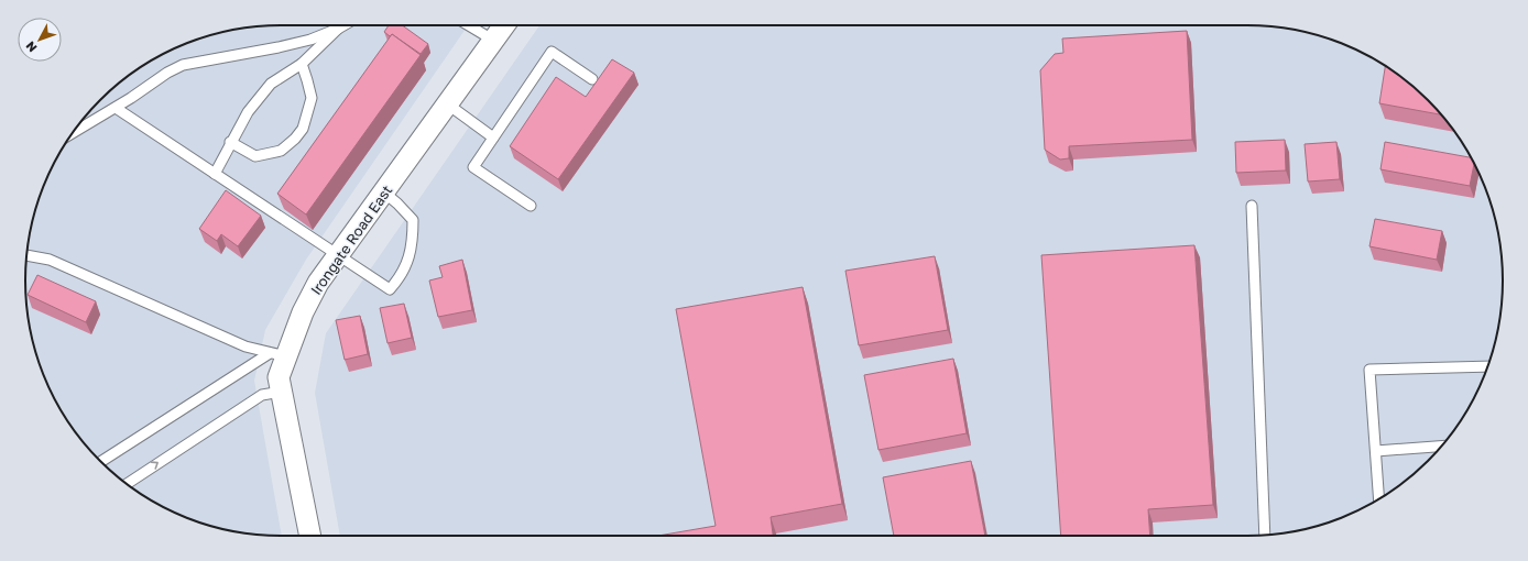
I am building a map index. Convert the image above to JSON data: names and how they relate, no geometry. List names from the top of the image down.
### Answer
{
  "streets": {
    "street": ["Irongate Road East"]
  },
  "north": "bottom left"
}
